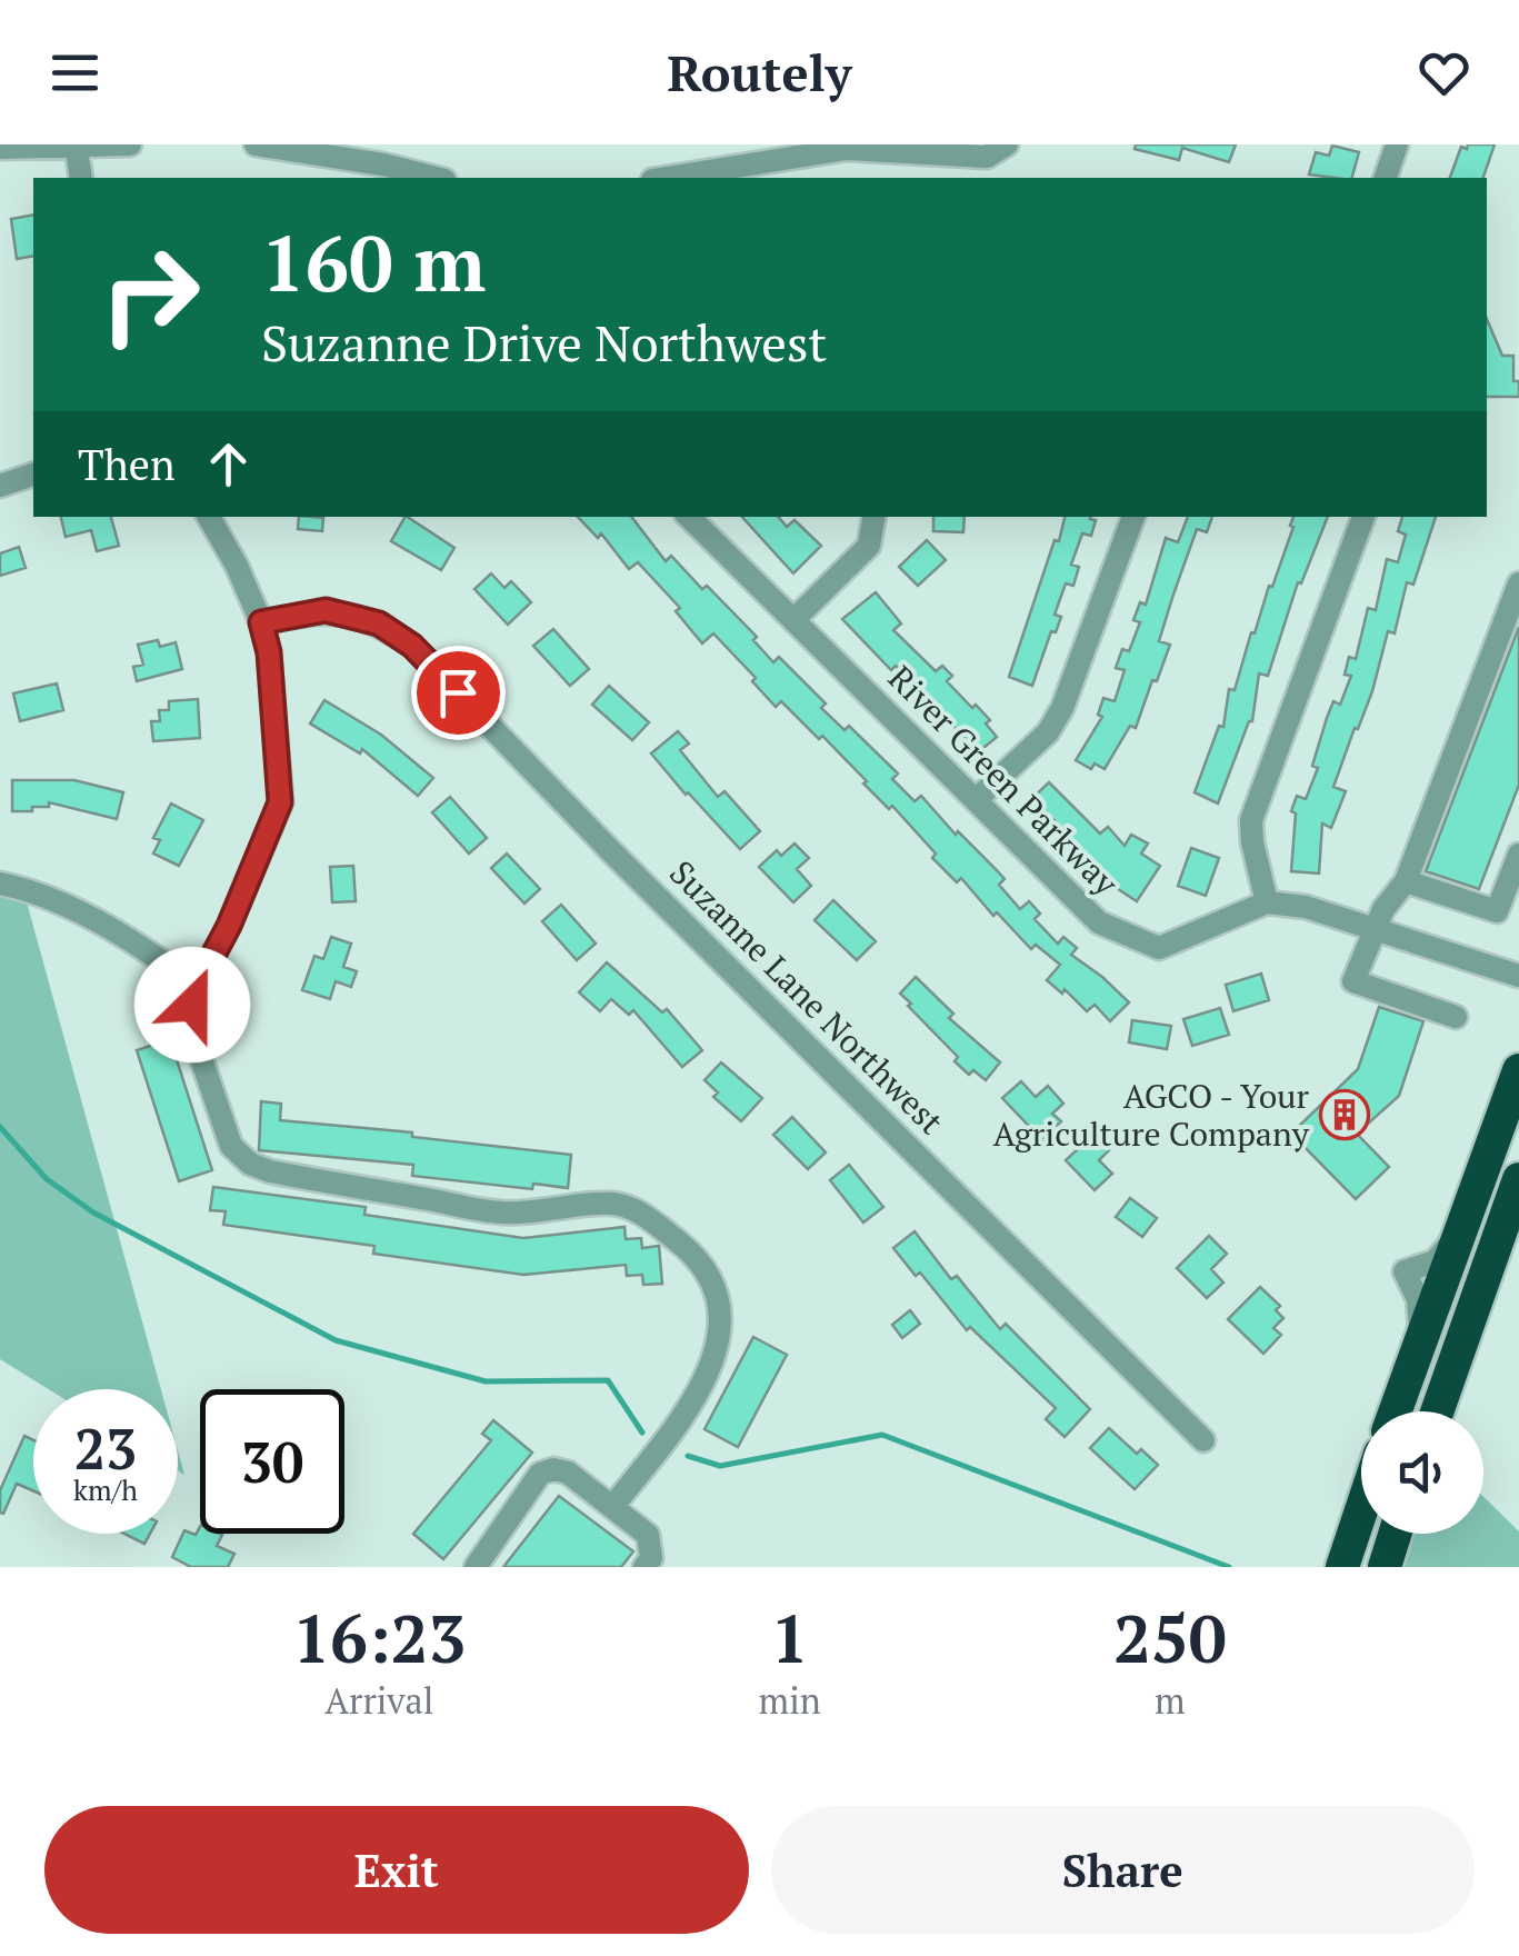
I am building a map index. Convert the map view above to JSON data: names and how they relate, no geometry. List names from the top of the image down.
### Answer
{
  "streets": {
    "street": ["River Green Parkway", "Suzanne Lane Northwest"]
  },
  "places": {
    "building": ["AGCO - Your Agriculture Company"]
  },
  "page": {
    "header": "Routely",
    "turn": ["160 m", "Suzanne Drive Northwest"],
    "then": "Then",
    "speed": "23 km/h",
    "limit": "30",
    "eta": [
      "16:23",
      "Arrival",
      "1",
      "min",
      "250",
      "m"
    ],
    "buttons": ["Exit", "Share"]
  }
}
